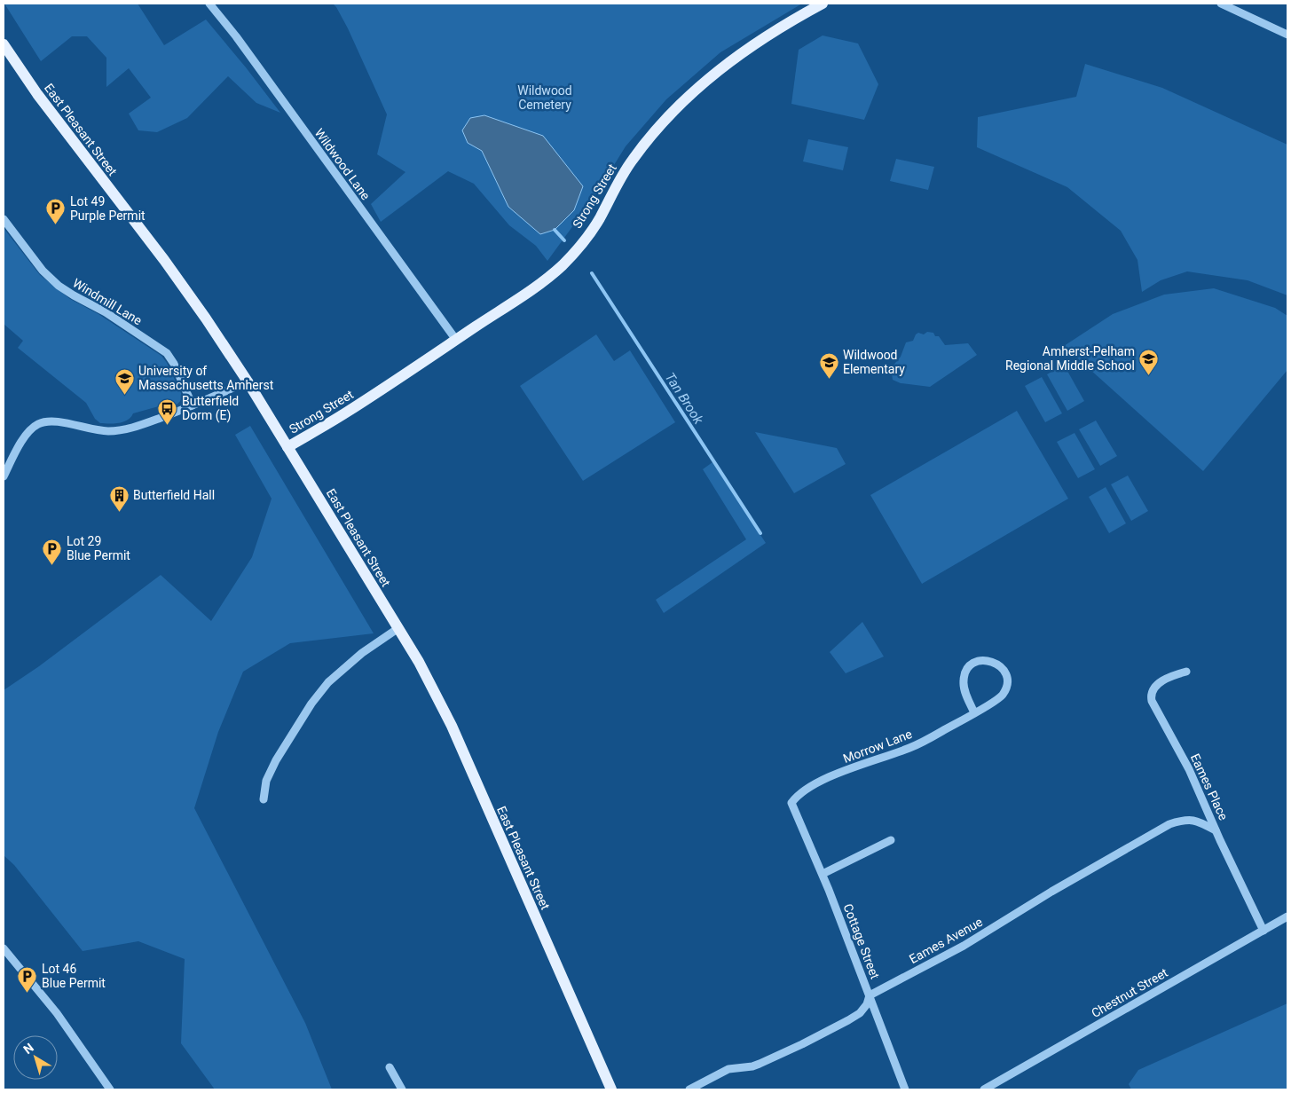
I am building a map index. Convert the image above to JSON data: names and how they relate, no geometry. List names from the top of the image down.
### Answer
{
  "streets": {
    "main road": ["East Pleasant Street", "Strong Street"],
    "street": [
      "Wildwood Lane",
      "Windmill Lane",
      "Morrow Lane",
      "Eames Place",
      "Eames Avenue",
      "Cottage Street",
      "Chestnut Street"
    ]
  },
  "crossings": [
    ["East Pleasant Street", "Strong Street"],
    ["Wildwood Lane", "Strong Street"],
    ["Morrow Lane", "Cottage Street"],
    ["Eames Place", "Eames Avenue"],
    ["Eames Place", "Chestnut Street"],
    ["Eames Avenue", "Cottage Street"]
  ],
  "water": ["Tan Brook"],
  "parks": ["Wildwood Cemetery"],
  "places": {
    "parking": ["Lot 49 Purple Permit", "Lot 29 Blue Permit", "Lot 46 Blue Permit"],
    "school or university": ["Amherst-Pelham Regional Middle School", "Wildwood Elementary", "University of Massachusetts Amherst"],
    "bus stop": ["Butterfield Dorm (E)"],
    "building": ["Butterfield Hall"]
  },
  "north": "top left"
}
